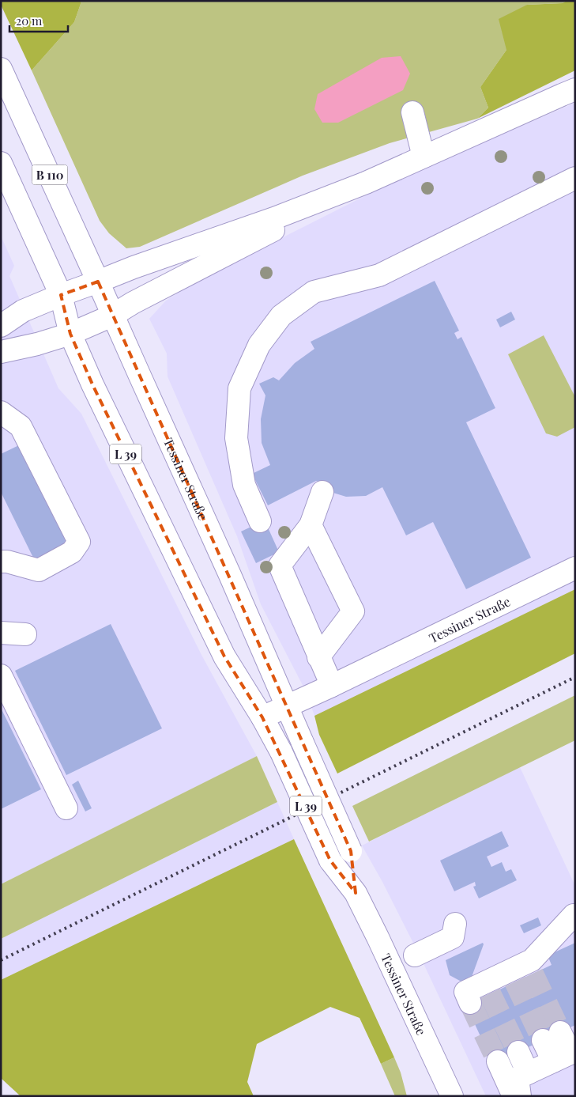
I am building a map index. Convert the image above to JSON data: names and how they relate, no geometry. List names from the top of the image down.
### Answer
{
  "streets": {
    "main road": ["B 110", "L 39", "Tessiner Straße"]
  },
  "scale_bar": "20 m"
}
